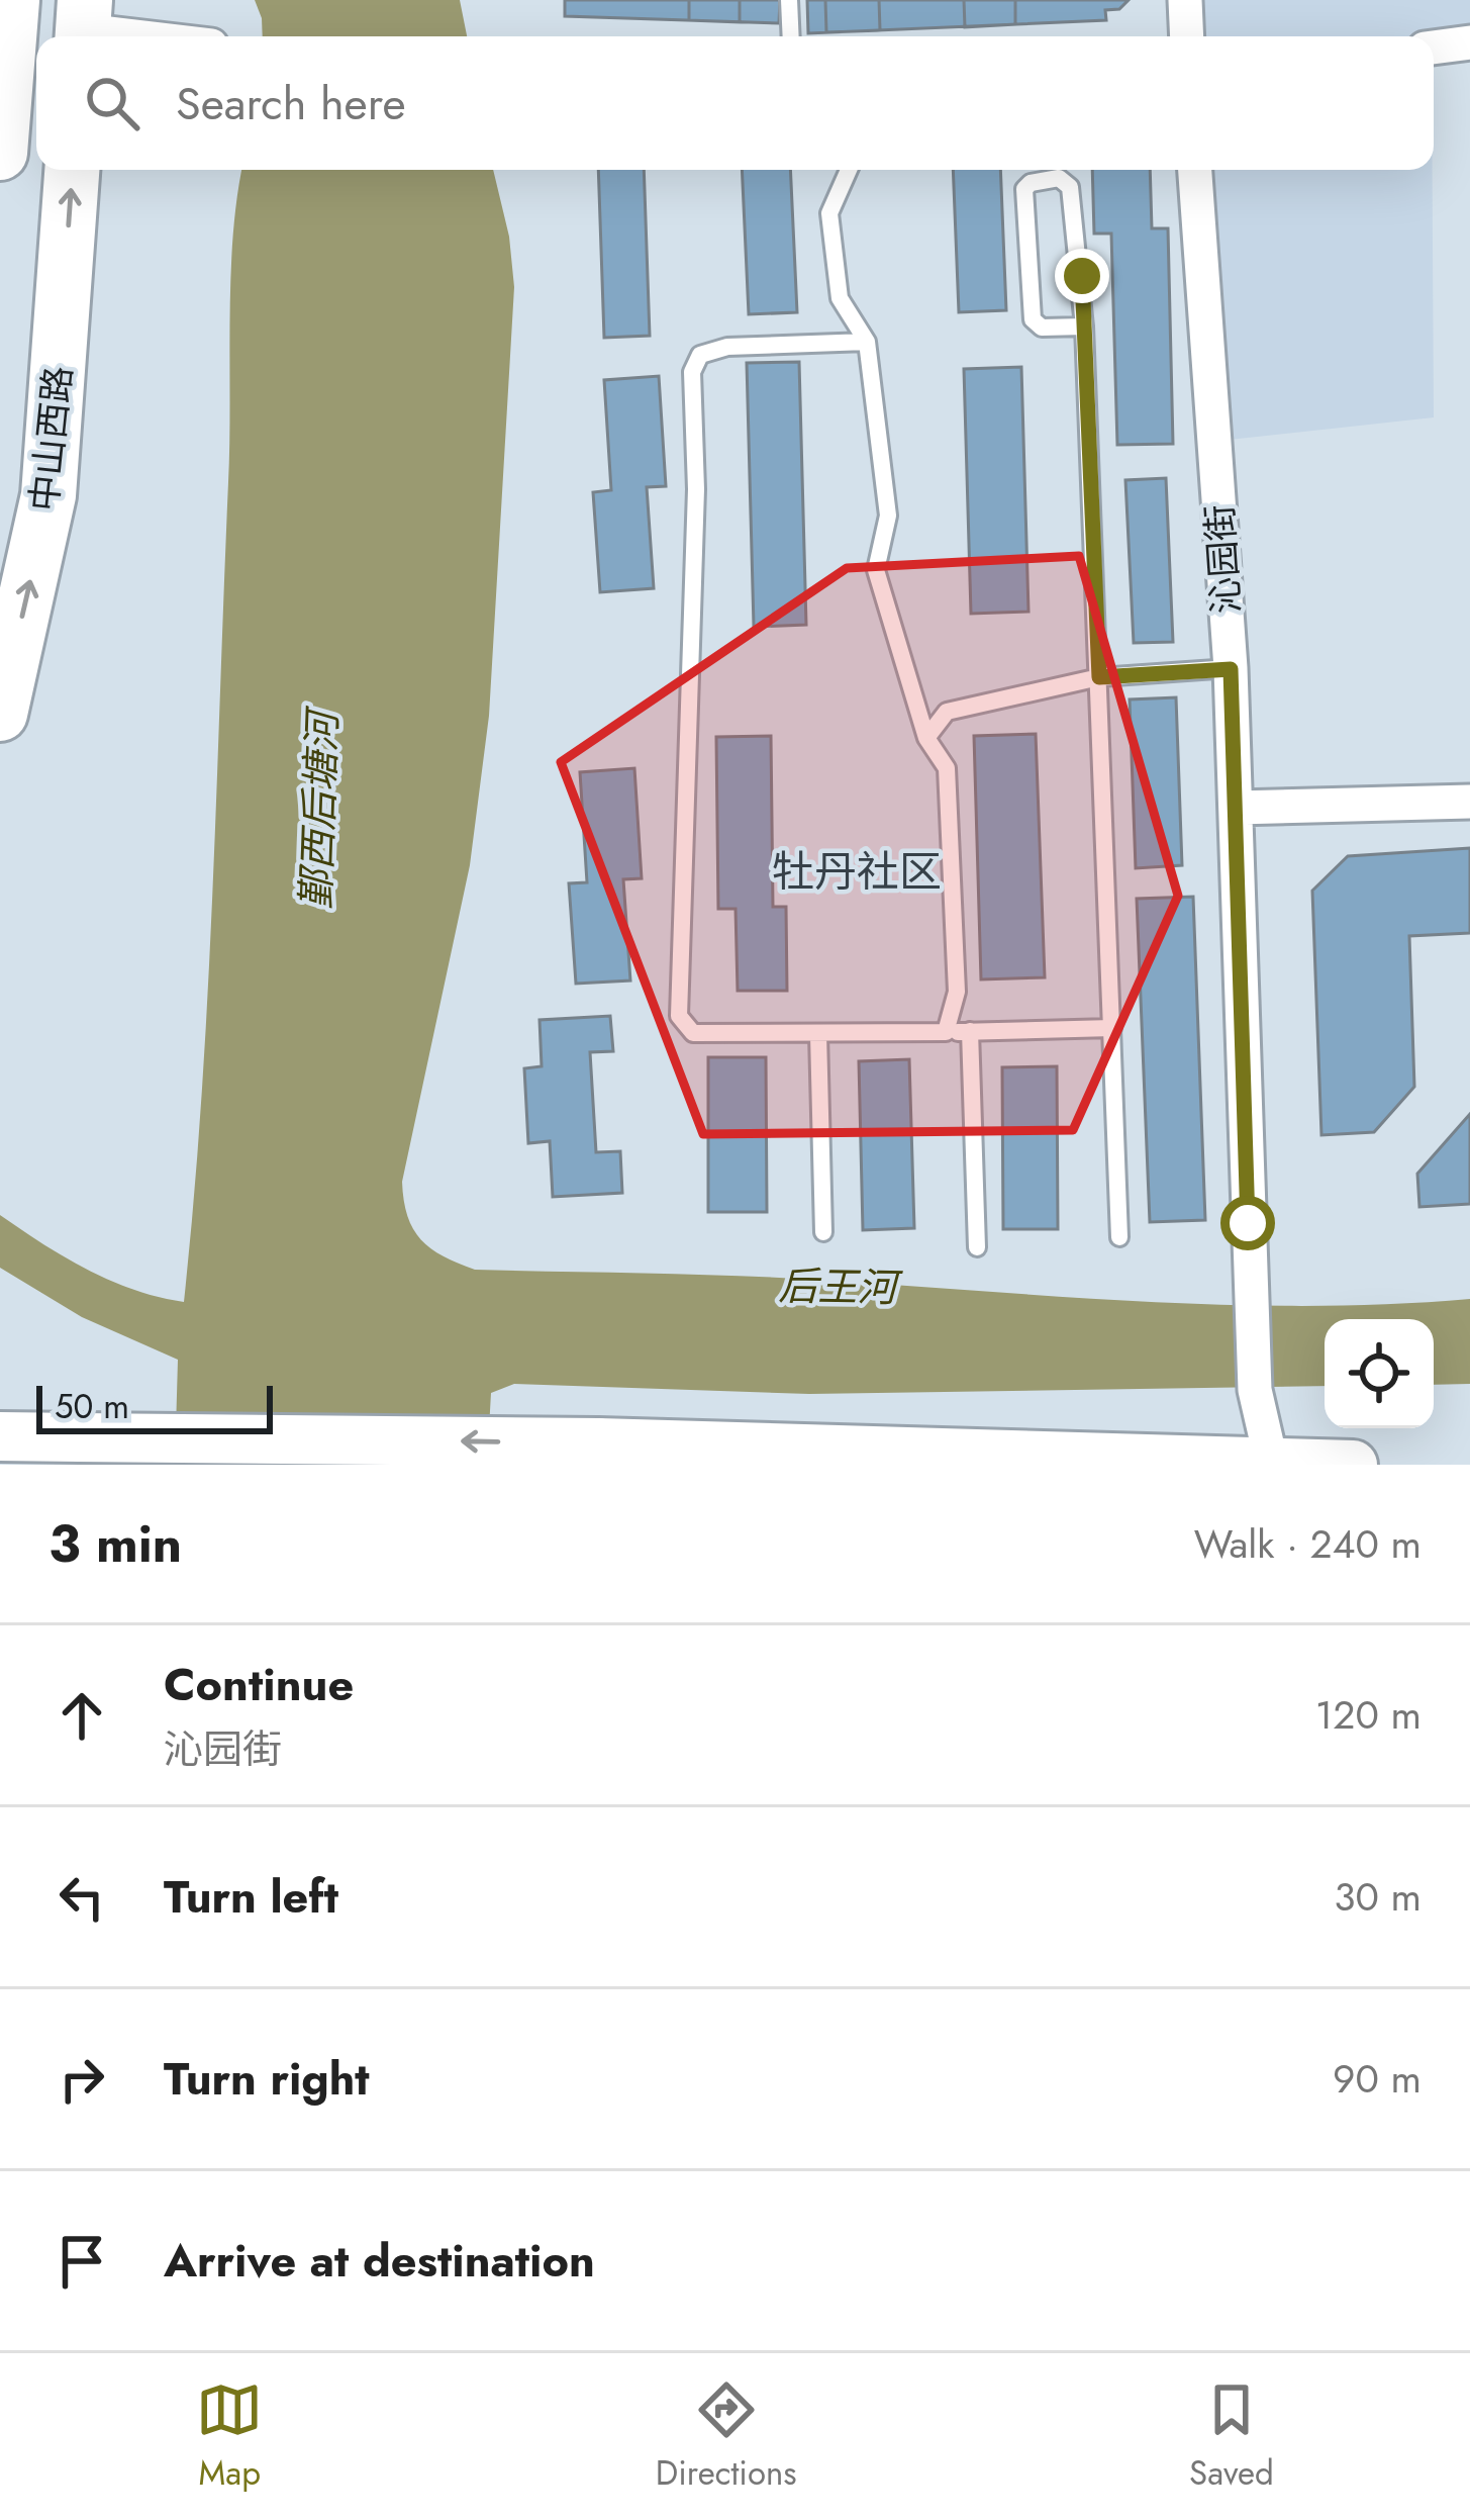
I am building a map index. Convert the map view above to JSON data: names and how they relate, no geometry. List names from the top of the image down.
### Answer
{
  "streets": {
    "main road": ["中山西路"],
    "street": ["沁园街"]
  },
  "one_way": ["中山西路"],
  "districts": ["牡丹社区"],
  "water": ["鄞西后塘河", "后王河"],
  "scale_bar": "50 m",
  "page": {
    "search": "Search here",
    "scale": "50 m",
    "heading": ["3 min", "Walk · 240 m"],
    "list": [
      ["Continue", "沁园街", "120 m"],
      ["Turn left", "30 m"],
      ["Turn right", "90 m"],
      "Arrive at destination"
    ],
    "nav": ["Map", "Directions", "Saved"]
  }
}
